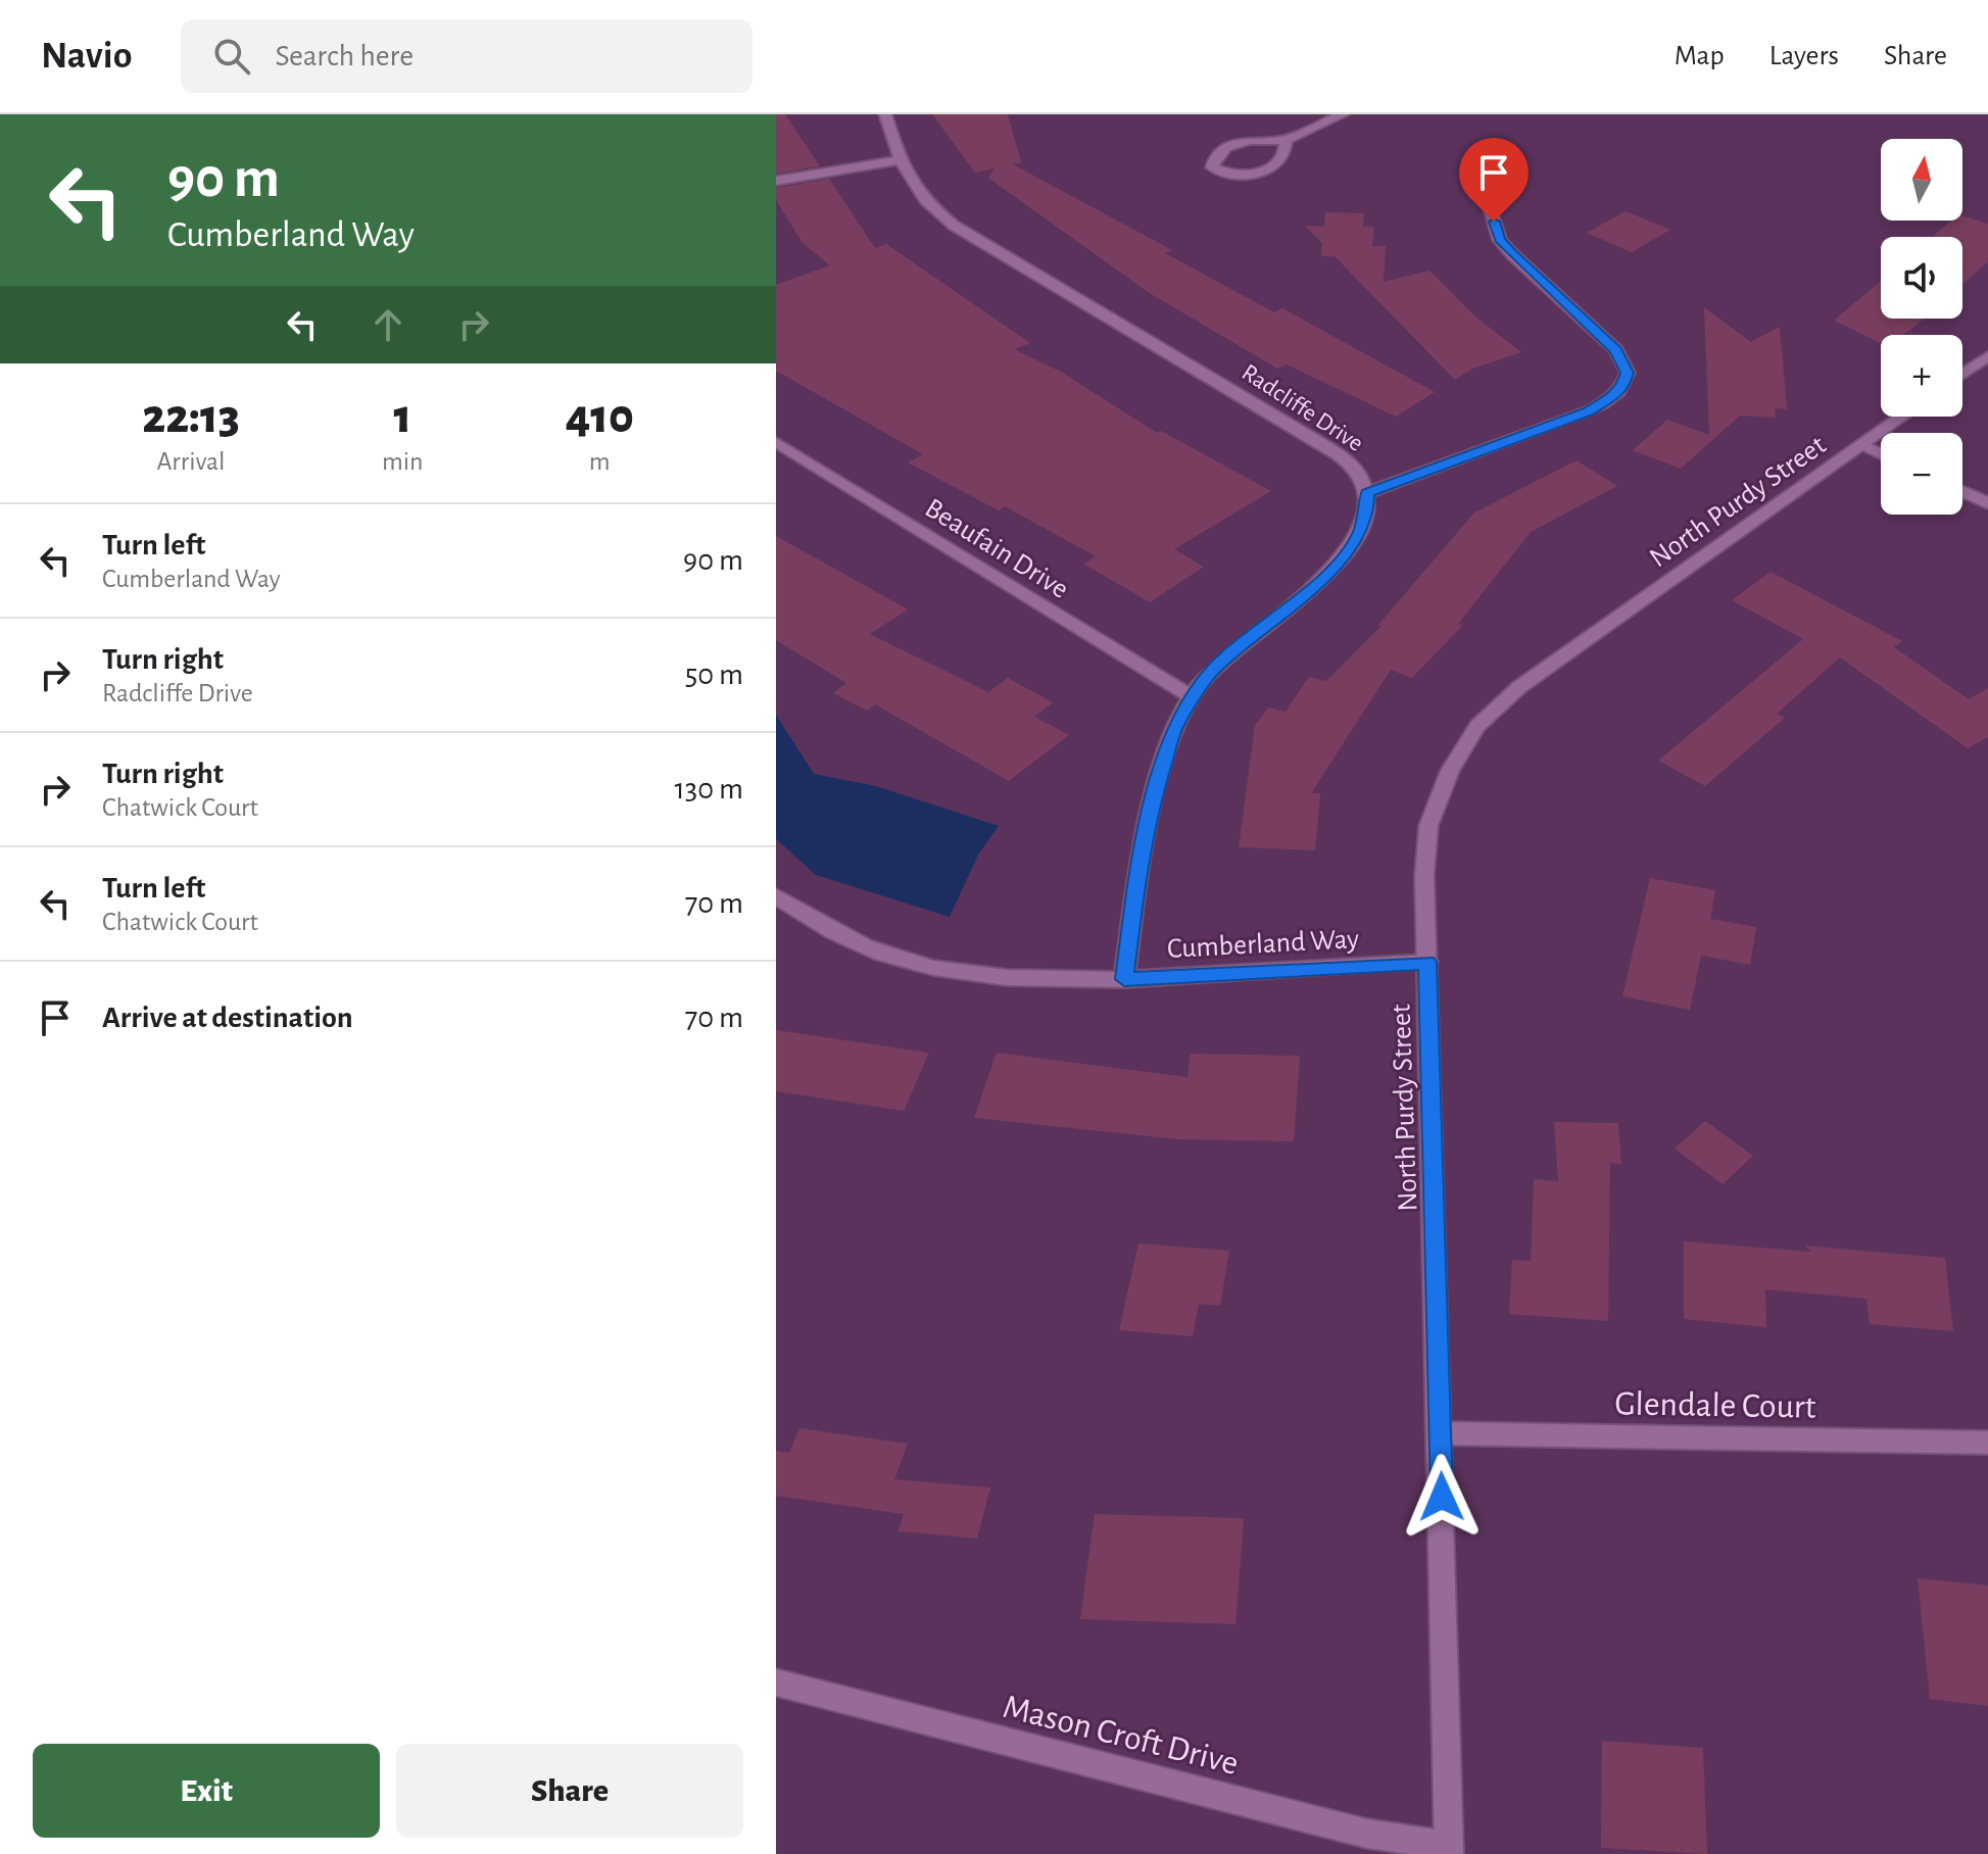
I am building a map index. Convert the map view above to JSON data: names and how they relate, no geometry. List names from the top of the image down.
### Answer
{
  "streets": {
    "street": [
      "Radcliffe Drive",
      "North Purdy Street",
      "Beaufain Drive",
      "Cumberland Way",
      "Glendale Court",
      "Mason Croft Drive"
    ]
  },
  "crossings": [
    ["Radcliffe Drive", "Beaufain Drive"],
    ["Radcliffe Drive", "Cumberland Way"],
    ["North Purdy Street", "Cumberland Way"],
    ["North Purdy Street", "Glendale Court"],
    ["North Purdy Street", "Mason Croft Drive"]
  ],
  "north": "top",
  "page": {
    "header": "Navio",
    "search": "Search here",
    "nav": ["Map", "Layers", "Share"],
    "turn": ["90 m", "Cumberland Way"],
    "map_buttons": ["+", "−"],
    "eta": [
      "22:13",
      "Arrival",
      "1",
      "min",
      "410",
      "m"
    ],
    "list": [
      {
        "name": "Turn left",
        "note": "Cumberland Way",
        "value": "90 m"
      },
      {
        "name": "Turn right",
        "note": "Radcliffe Drive",
        "value": "50 m"
      },
      {
        "name": "Turn right",
        "note": "Chatwick Court",
        "value": "130 m"
      },
      {
        "name": "Turn left",
        "note": "Chatwick Court",
        "value": "70 m"
      },
      {
        "name": "Arrive at destination",
        "value": "70 m"
      }
    ],
    "buttons": ["Exit", "Share"]
  }
}
